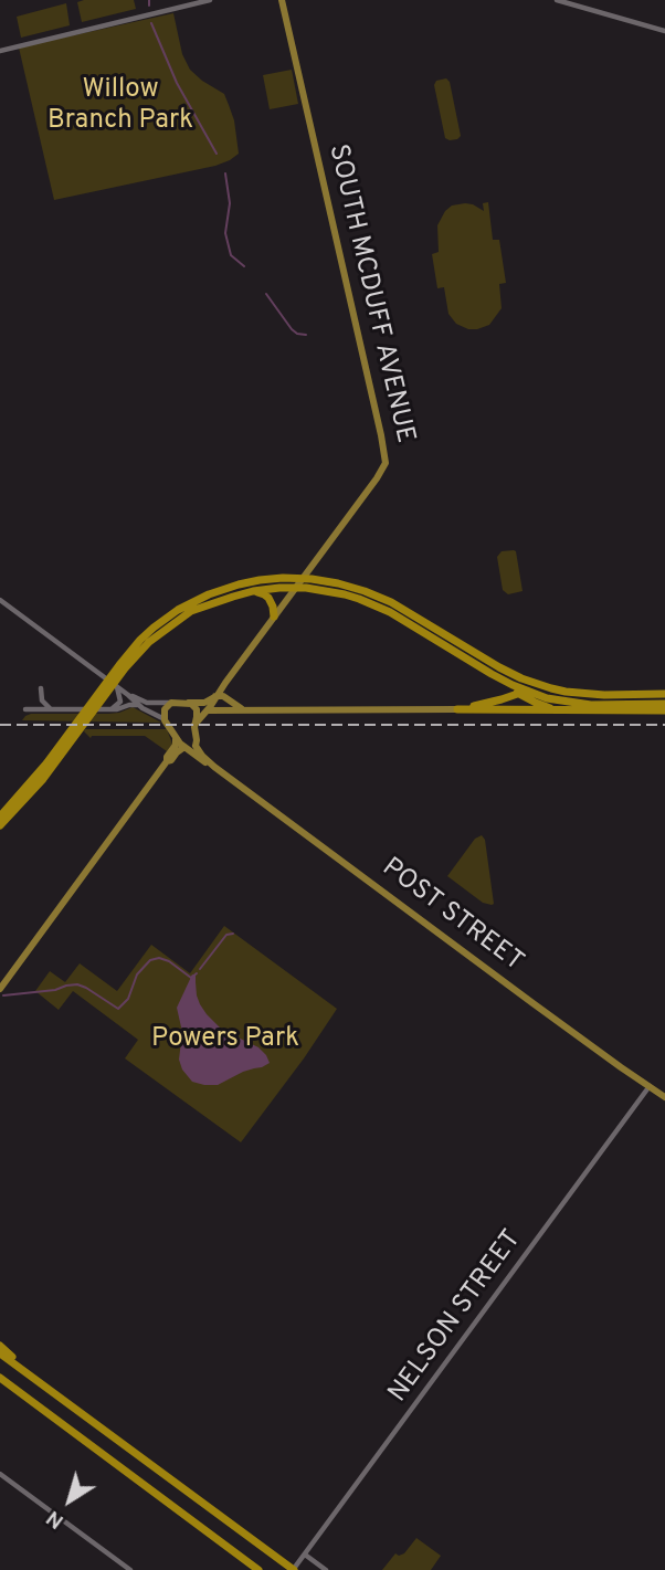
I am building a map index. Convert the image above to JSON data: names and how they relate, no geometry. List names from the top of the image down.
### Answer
{
  "streets": {
    "main road": ["SOUTH MCDUFF AVENUE", "POST STREET"],
    "street": ["NELSON STREET"]
  },
  "crossings": [
    ["POST STREET", "NELSON STREET"]
  ],
  "parks": ["Willow Branch Park", "Powers Park"],
  "north": "bottom left"
}
